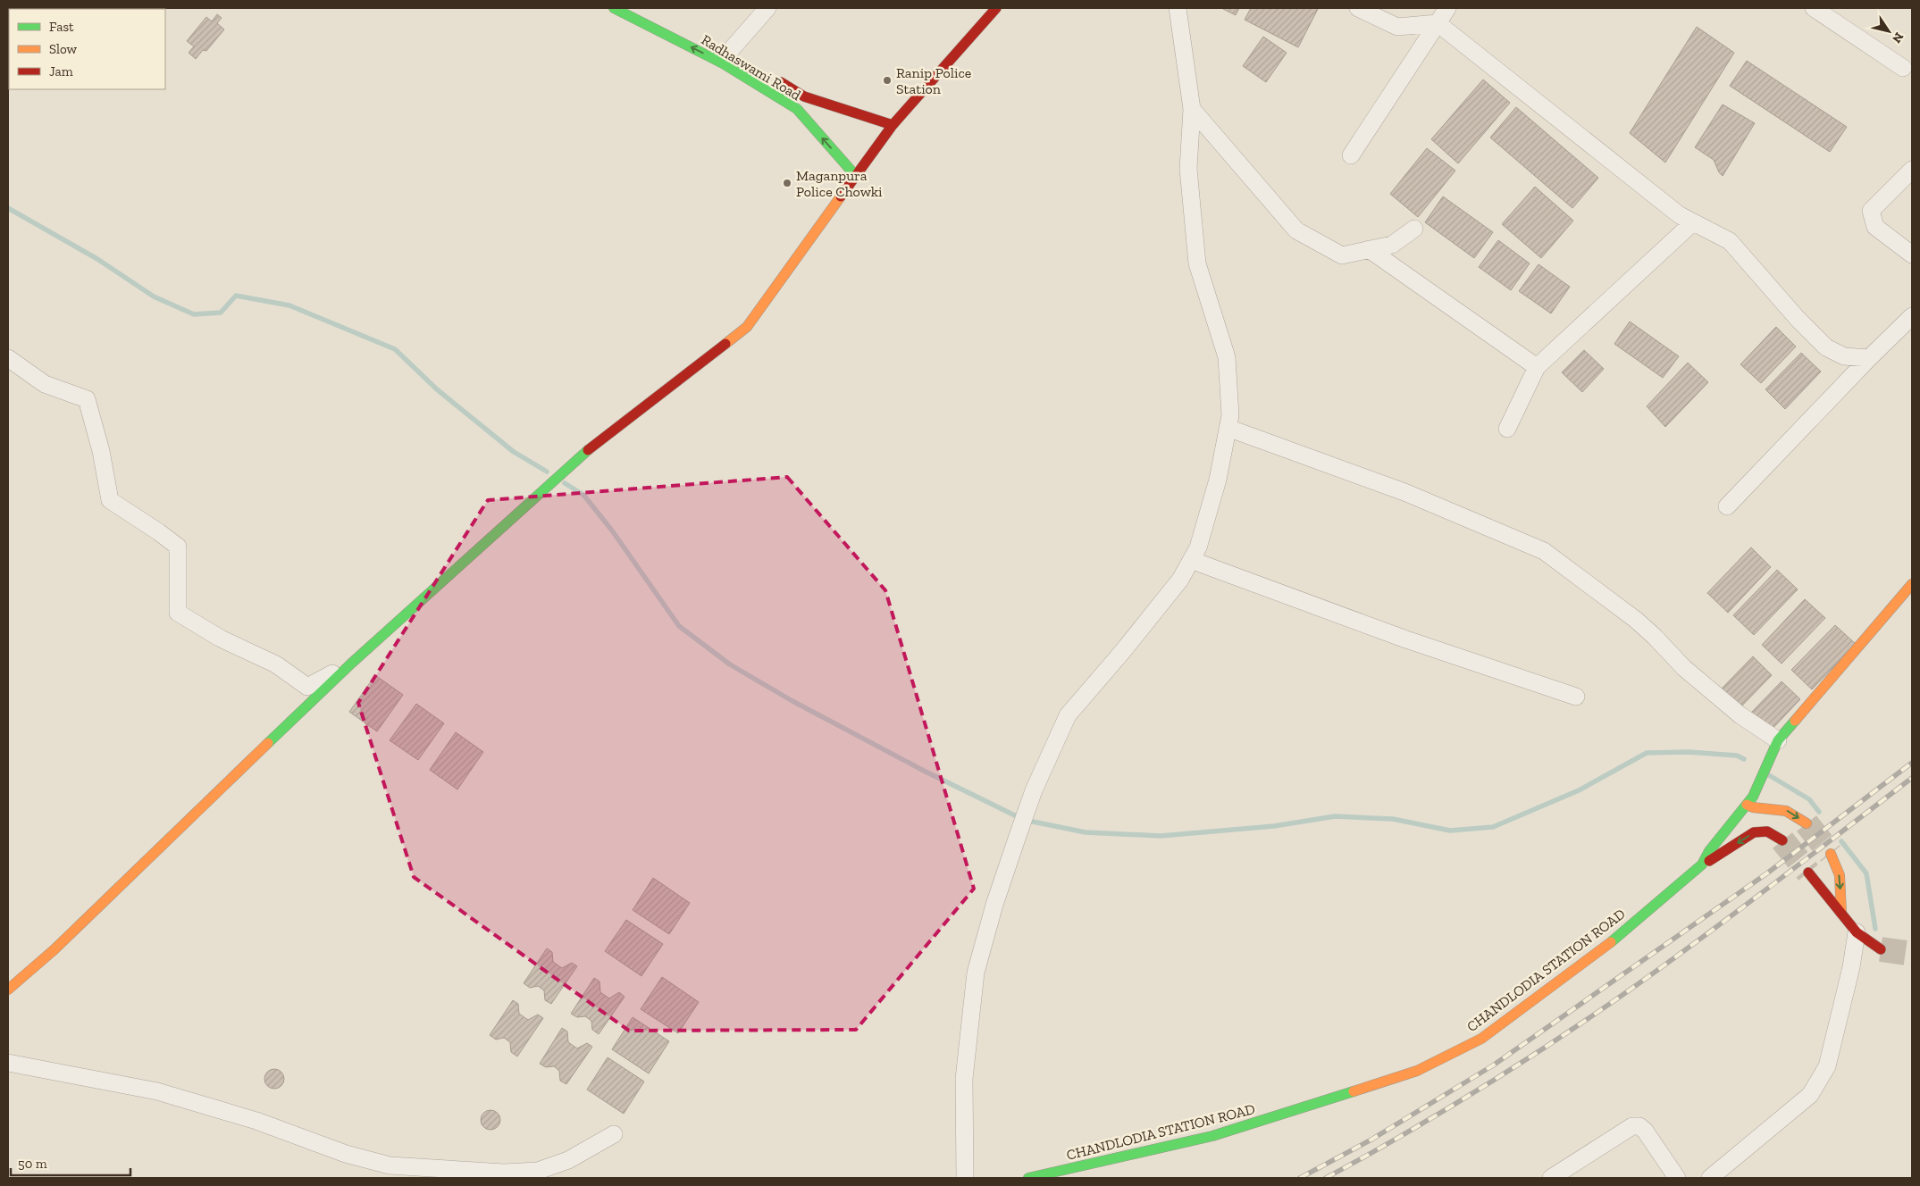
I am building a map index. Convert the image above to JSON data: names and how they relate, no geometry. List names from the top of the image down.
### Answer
{
  "streets": {
    "street": ["Radhaswami Road", "CHANDLODIA STATION ROAD"]
  },
  "places": ["Ranip Police Station", "Maganpura Police Chowki"],
  "legend": ["Fast", "Slow", "Jam"],
  "scale_bar": "50 m",
  "north": "bottom right"
}
